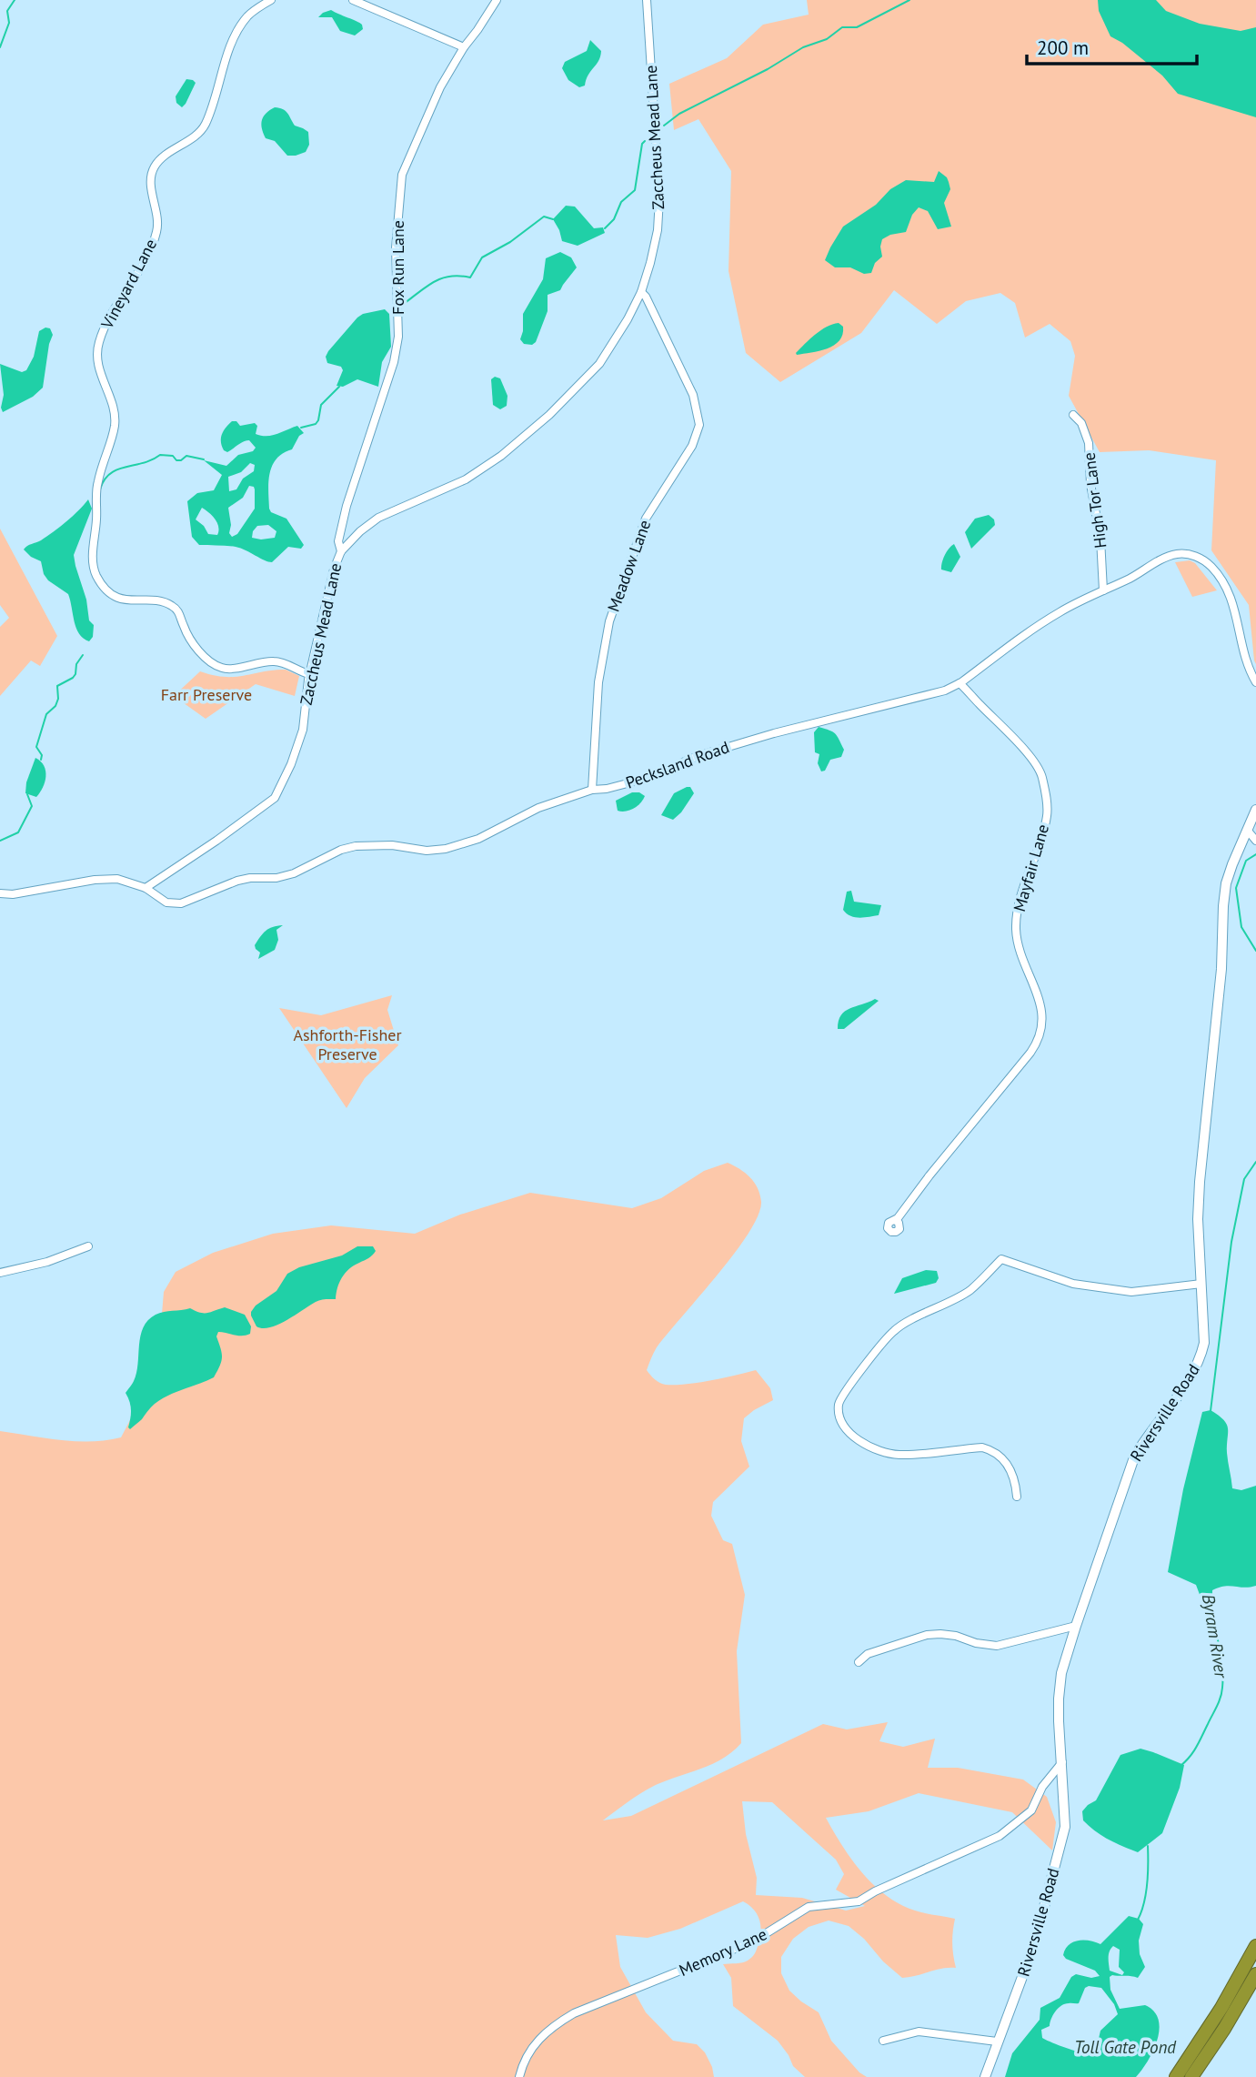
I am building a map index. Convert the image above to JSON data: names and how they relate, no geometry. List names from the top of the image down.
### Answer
{
  "streets": {
    "street": [
      "Zaccheus Mead Lane",
      "Fox Run Lane",
      "Vineyard Lane",
      "High Tor Lane",
      "Meadow Lane",
      "Pecksland Road",
      "Mayfair Lane",
      "Riversville Road",
      "Memory Lane"
    ]
  },
  "crossings": [
    ["Zaccheus Mead Lane", "Fox Run Lane"],
    ["Zaccheus Mead Lane", "Vineyard Lane"],
    ["Zaccheus Mead Lane", "Meadow Lane"],
    ["Zaccheus Mead Lane", "Pecksland Road"],
    ["High Tor Lane", "Pecksland Road"],
    ["Meadow Lane", "Pecksland Road"],
    ["Pecksland Road", "Mayfair Lane"],
    ["Riversville Road", "Memory Lane"]
  ],
  "water": ["Byram River", "Toll Gate Pond"],
  "parks": ["Farr Preserve", "Ashforth-Fisher Preserve"],
  "scale_bar": "200 m"
}
